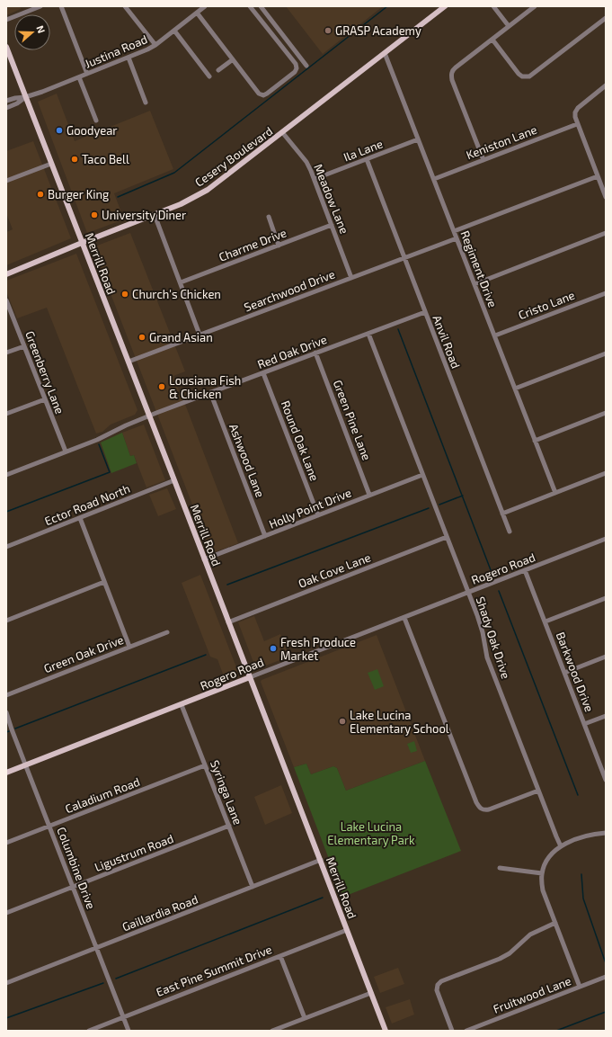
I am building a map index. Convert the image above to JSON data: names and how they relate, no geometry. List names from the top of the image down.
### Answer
{
  "streets": {
    "main road": ["Cesery Boulevard", "Merrill Road", "Rogero Road"],
    "street": [
      "Justina Road",
      "Keniston Lane",
      "Ila Lane",
      "Meadow Lane",
      "Charme Drive",
      "Regiment Drive",
      "Searchwood Drive",
      "Cristo Lane",
      "Anvil Road",
      "Red Oak Drive",
      "Greenberry Lane",
      "Green Pine Lane",
      "Round Oak Lane",
      "Ashwood Lane",
      "Ector Road North",
      "Holly Point Drive",
      "Oak Cove Lane",
      "Shady Oak Drive",
      "Green Oak Drive",
      "Barkwood Drive",
      "Syringa Lane",
      "Caladium Road",
      "Ligustrum Road",
      "Columbine Drive",
      "Gaillardia Road",
      "East Pine Summit Drive",
      "Fruitwood Lane"
    ]
  },
  "crossings": [
    ["Justina Road", "Merrill Road"],
    ["Keniston Lane", "Regiment Drive"],
    ["Ila Lane", "Meadow Lane"],
    ["Ila Lane", "Regiment Drive"],
    ["Ila Lane", "Anvil Road"],
    ["Cesery Boulevard", "Meadow Lane"],
    ["Cesery Boulevard", "Merrill Road"],
    ["Cesery Boulevard", "Regiment Drive"],
    ["Meadow Lane", "Charme Drive"],
    ["Meadow Lane", "Searchwood Drive"],
    ["Merrill Road", "Searchwood Drive"],
    ["Merrill Road", "Red Oak Drive"],
    ["Merrill Road", "Ector Road North"],
    ["Merrill Road", "Holly Point Drive"],
    ["Merrill Road", "Rogero Road"],
    ["Merrill Road", "Oak Cove Lane"],
    ["Merrill Road", "Gaillardia Road"],
    ["Merrill Road", "East Pine Summit Drive"],
    ["Regiment Drive", "Searchwood Drive"],
    ["Regiment Drive", "Cristo Lane"],
    ["Searchwood Drive", "Anvil Road"],
    ["Anvil Road", "Red Oak Drive"],
    ["Red Oak Drive", "Greenberry Lane"],
    ["Red Oak Drive", "Green Pine Lane"],
    ["Red Oak Drive", "Round Oak Lane"],
    ["Red Oak Drive", "Ashwood Lane"],
    ["Red Oak Drive", "Shady Oak Drive"],
    ["Green Pine Lane", "Holly Point Drive"],
    ["Round Oak Lane", "Holly Point Drive"],
    ["Ashwood Lane", "Holly Point Drive"],
    ["Holly Point Drive", "Shady Oak Drive"],
    ["Rogero Road", "Shady Oak Drive"],
    ["Rogero Road", "Barkwood Drive"],
    ["Rogero Road", "Syringa Lane"],
    ["Rogero Road", "Columbine Drive"],
    ["Oak Cove Lane", "Shady Oak Drive"],
    ["Syringa Lane", "Caladium Road"],
    ["Syringa Lane", "Ligustrum Road"],
    ["Syringa Lane", "Gaillardia Road"],
    ["Caladium Road", "Columbine Drive"],
    ["Ligustrum Road", "Columbine Drive"],
    ["Columbine Drive", "Gaillardia Road"],
    ["Columbine Drive", "East Pine Summit Drive"]
  ],
  "parks": ["Lake Lucina Elementary Park"],
  "places": [
    "GRASP Academy",
    "Goodyear",
    "Taco Bell",
    "Burger King",
    "University Diner",
    "Church's Chicken",
    "Grand Asian",
    "Lousiana Fish & Chicken",
    "Fresh Produce Market",
    "Lake Lucina Elementary School"
  ],
  "north": "right"
}
